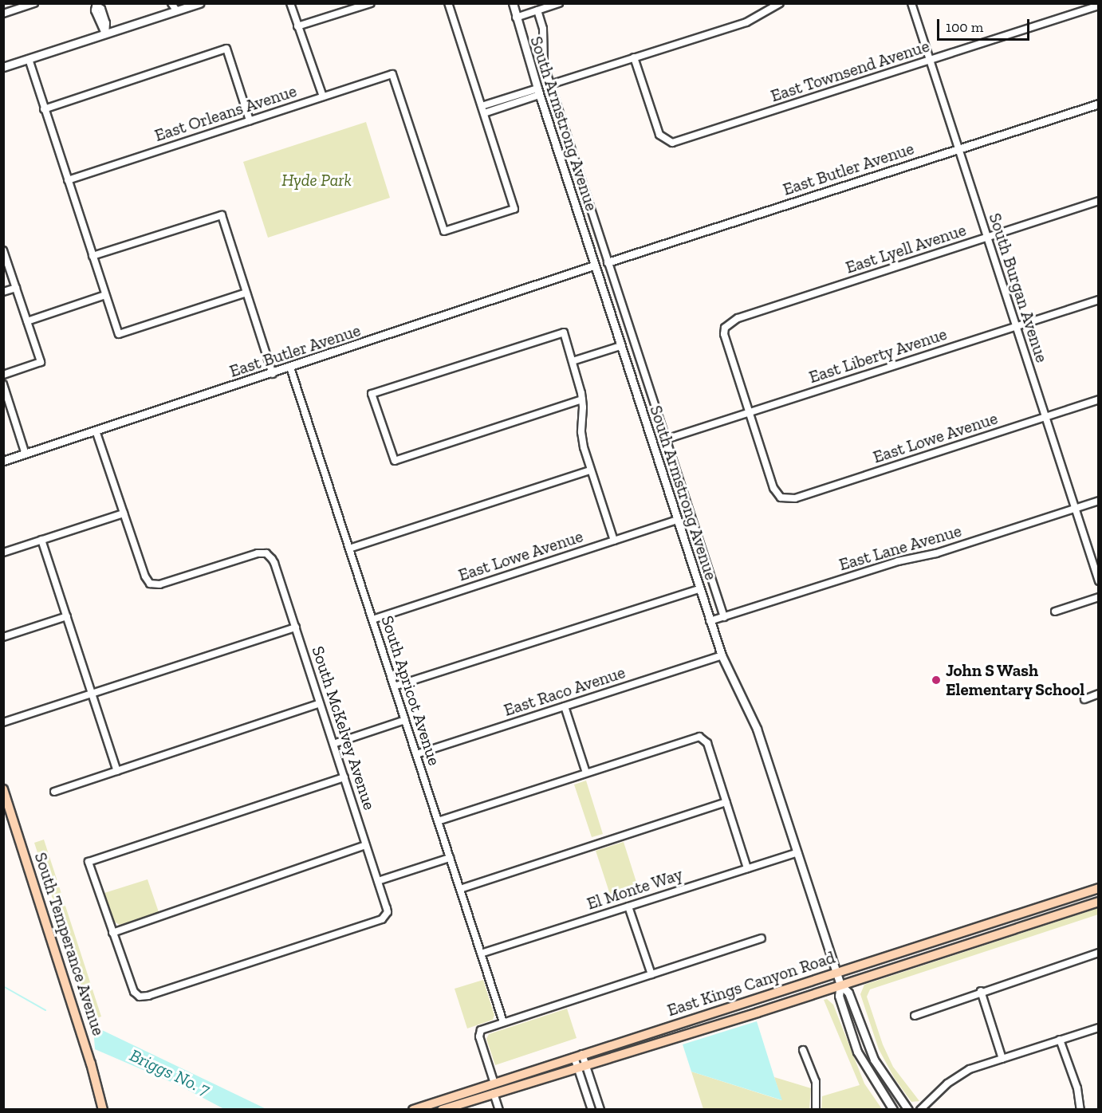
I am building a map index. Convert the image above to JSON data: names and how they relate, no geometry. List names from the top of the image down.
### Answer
{
  "streets": {
    "main road": ["South Temperance Avenue", "East Kings Canyon Road"],
    "street": [
      "East Townsend Avenue",
      "East Orleans Avenue",
      "South Armstrong Avenue",
      "East Butler Avenue",
      "East Lyell Avenue",
      "South Burgan Avenue",
      "East Liberty Avenue",
      "East Lowe Avenue",
      "East Lane Avenue",
      "South Apricot Avenue",
      "East Raco Avenue",
      "South McKelvey Avenue",
      "El Monte Way"
    ]
  },
  "crossings": [
    ["East Townsend Avenue", "South Burgan Avenue"],
    ["South Armstrong Avenue", "East Butler Avenue"],
    ["South Armstrong Avenue", "East Liberty Avenue"],
    ["South Armstrong Avenue", "East Lowe Avenue"],
    ["South Armstrong Avenue", "East Lane Avenue"],
    ["South Armstrong Avenue", "East Raco Avenue"],
    ["South Armstrong Avenue", "El Monte Way"],
    ["South Armstrong Avenue", "East Kings Canyon Road"],
    ["East Butler Avenue", "South Burgan Avenue"],
    ["East Butler Avenue", "South Apricot Avenue"],
    ["East Lyell Avenue", "South Burgan Avenue"],
    ["East Lyell Avenue", "East Liberty Avenue"],
    ["East Lyell Avenue", "East Lowe Avenue"],
    ["South Burgan Avenue", "East Liberty Avenue"],
    ["South Burgan Avenue", "East Lowe Avenue"],
    ["South Burgan Avenue", "East Lane Avenue"],
    ["East Liberty Avenue", "East Lowe Avenue"],
    ["East Lowe Avenue", "South Apricot Avenue"],
    ["South Apricot Avenue", "East Raco Avenue"],
    ["South Apricot Avenue", "El Monte Way"]
  ],
  "water": ["Briggs No. 7"],
  "parks": ["Hyde Park"],
  "places": ["John S Wash Elementary School"],
  "scale_bar": "100 m"
}
